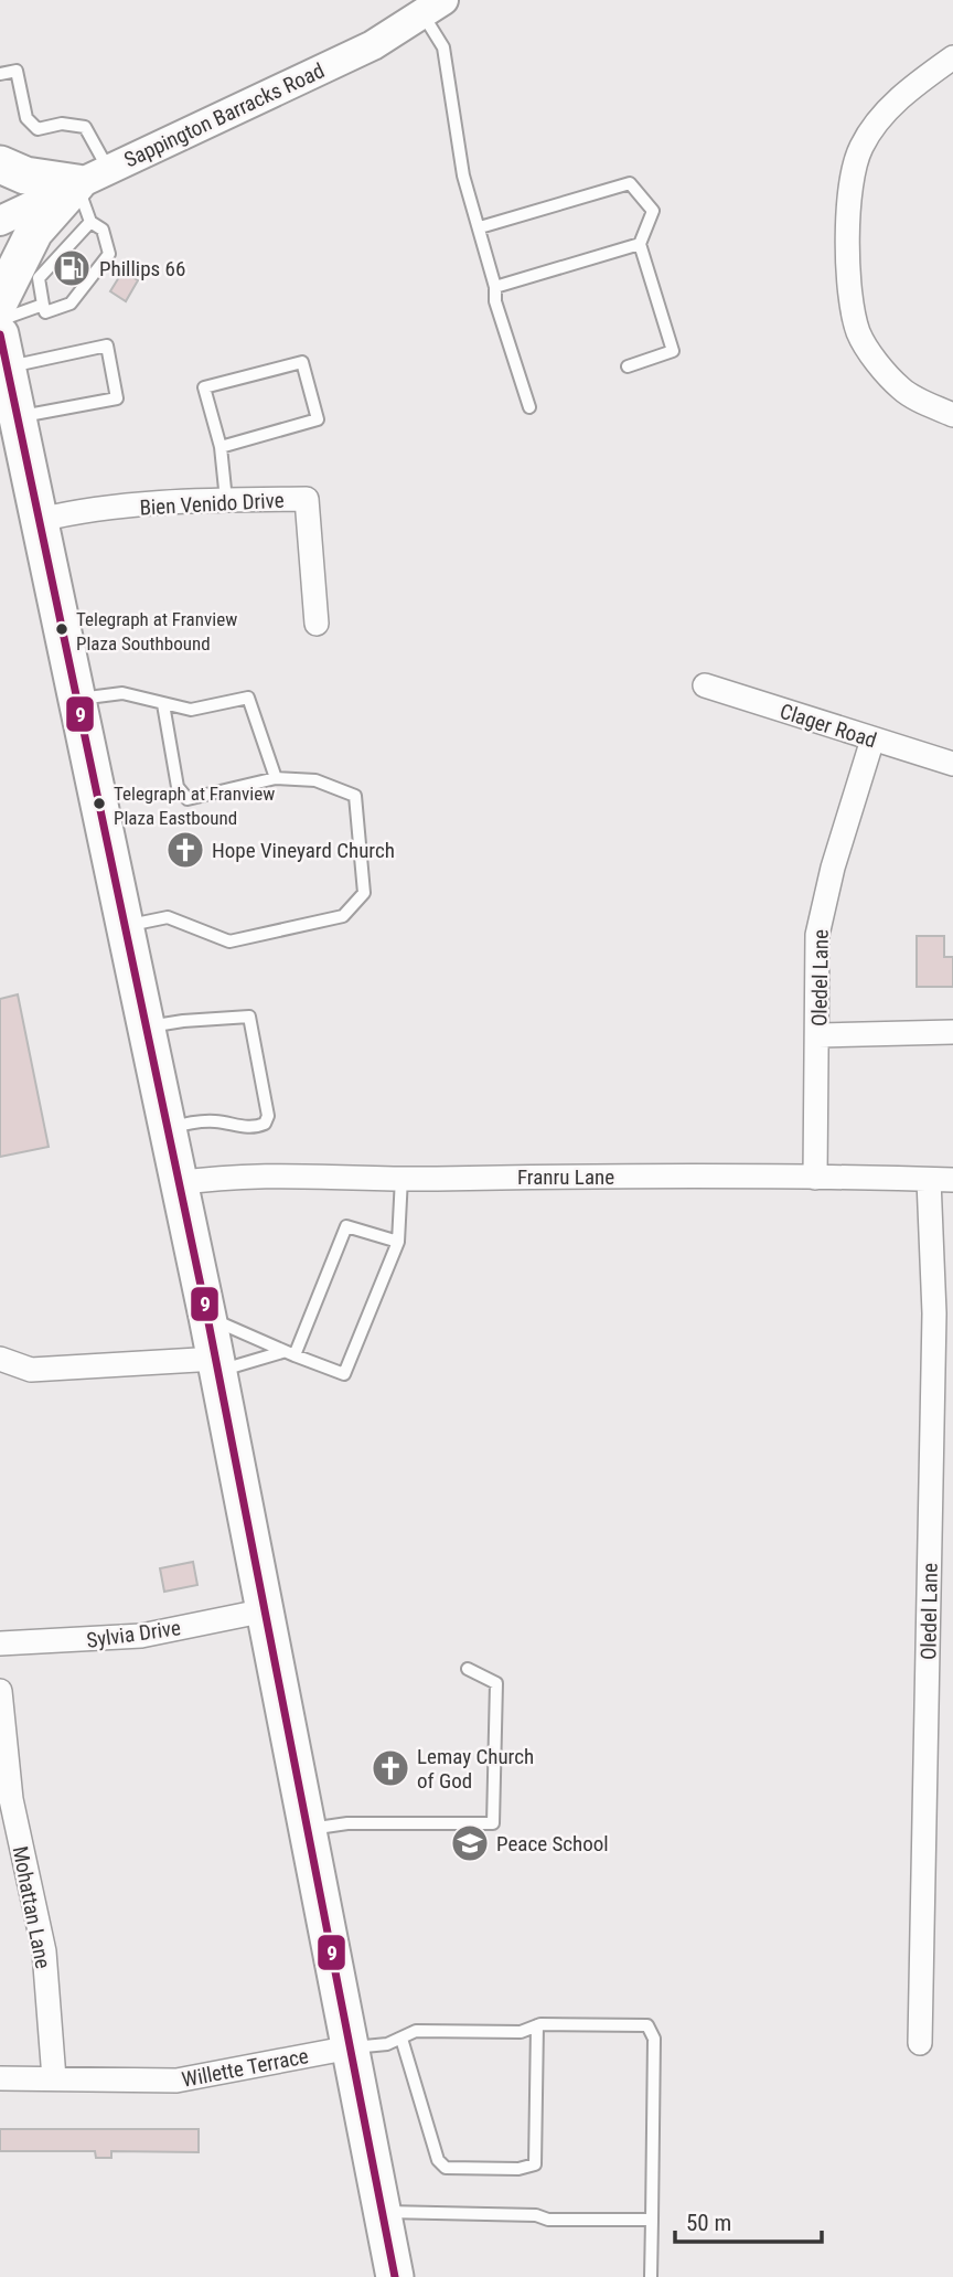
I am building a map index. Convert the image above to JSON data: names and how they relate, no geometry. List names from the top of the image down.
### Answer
{
  "streets": {
    "street": [
      "Sappington Barracks Road",
      "Bien Venido Drive",
      "Clager Road",
      "Oledel Lane",
      "Franru Lane",
      "Sylvia Drive",
      "Mohattan Lane",
      "Willette Terrace"
    ]
  },
  "crossings": [
    ["Clager Road", "Oledel Lane"],
    ["Oledel Lane", "Franru Lane"],
    ["Mohattan Lane", "Willette Terrace"]
  ],
  "places": {
    "fuel station": ["Phillips 66"],
    "other": ["Telegraph at Franview Plaza Southbound", "Telegraph at Franview Plaza Eastbound"],
    "church": ["Hope Vineyard Church", "Lemay Church of God"],
    "school or university": ["Peace School"]
  },
  "lines": ["transit line 9"],
  "scale_bar": "50 m"
}
